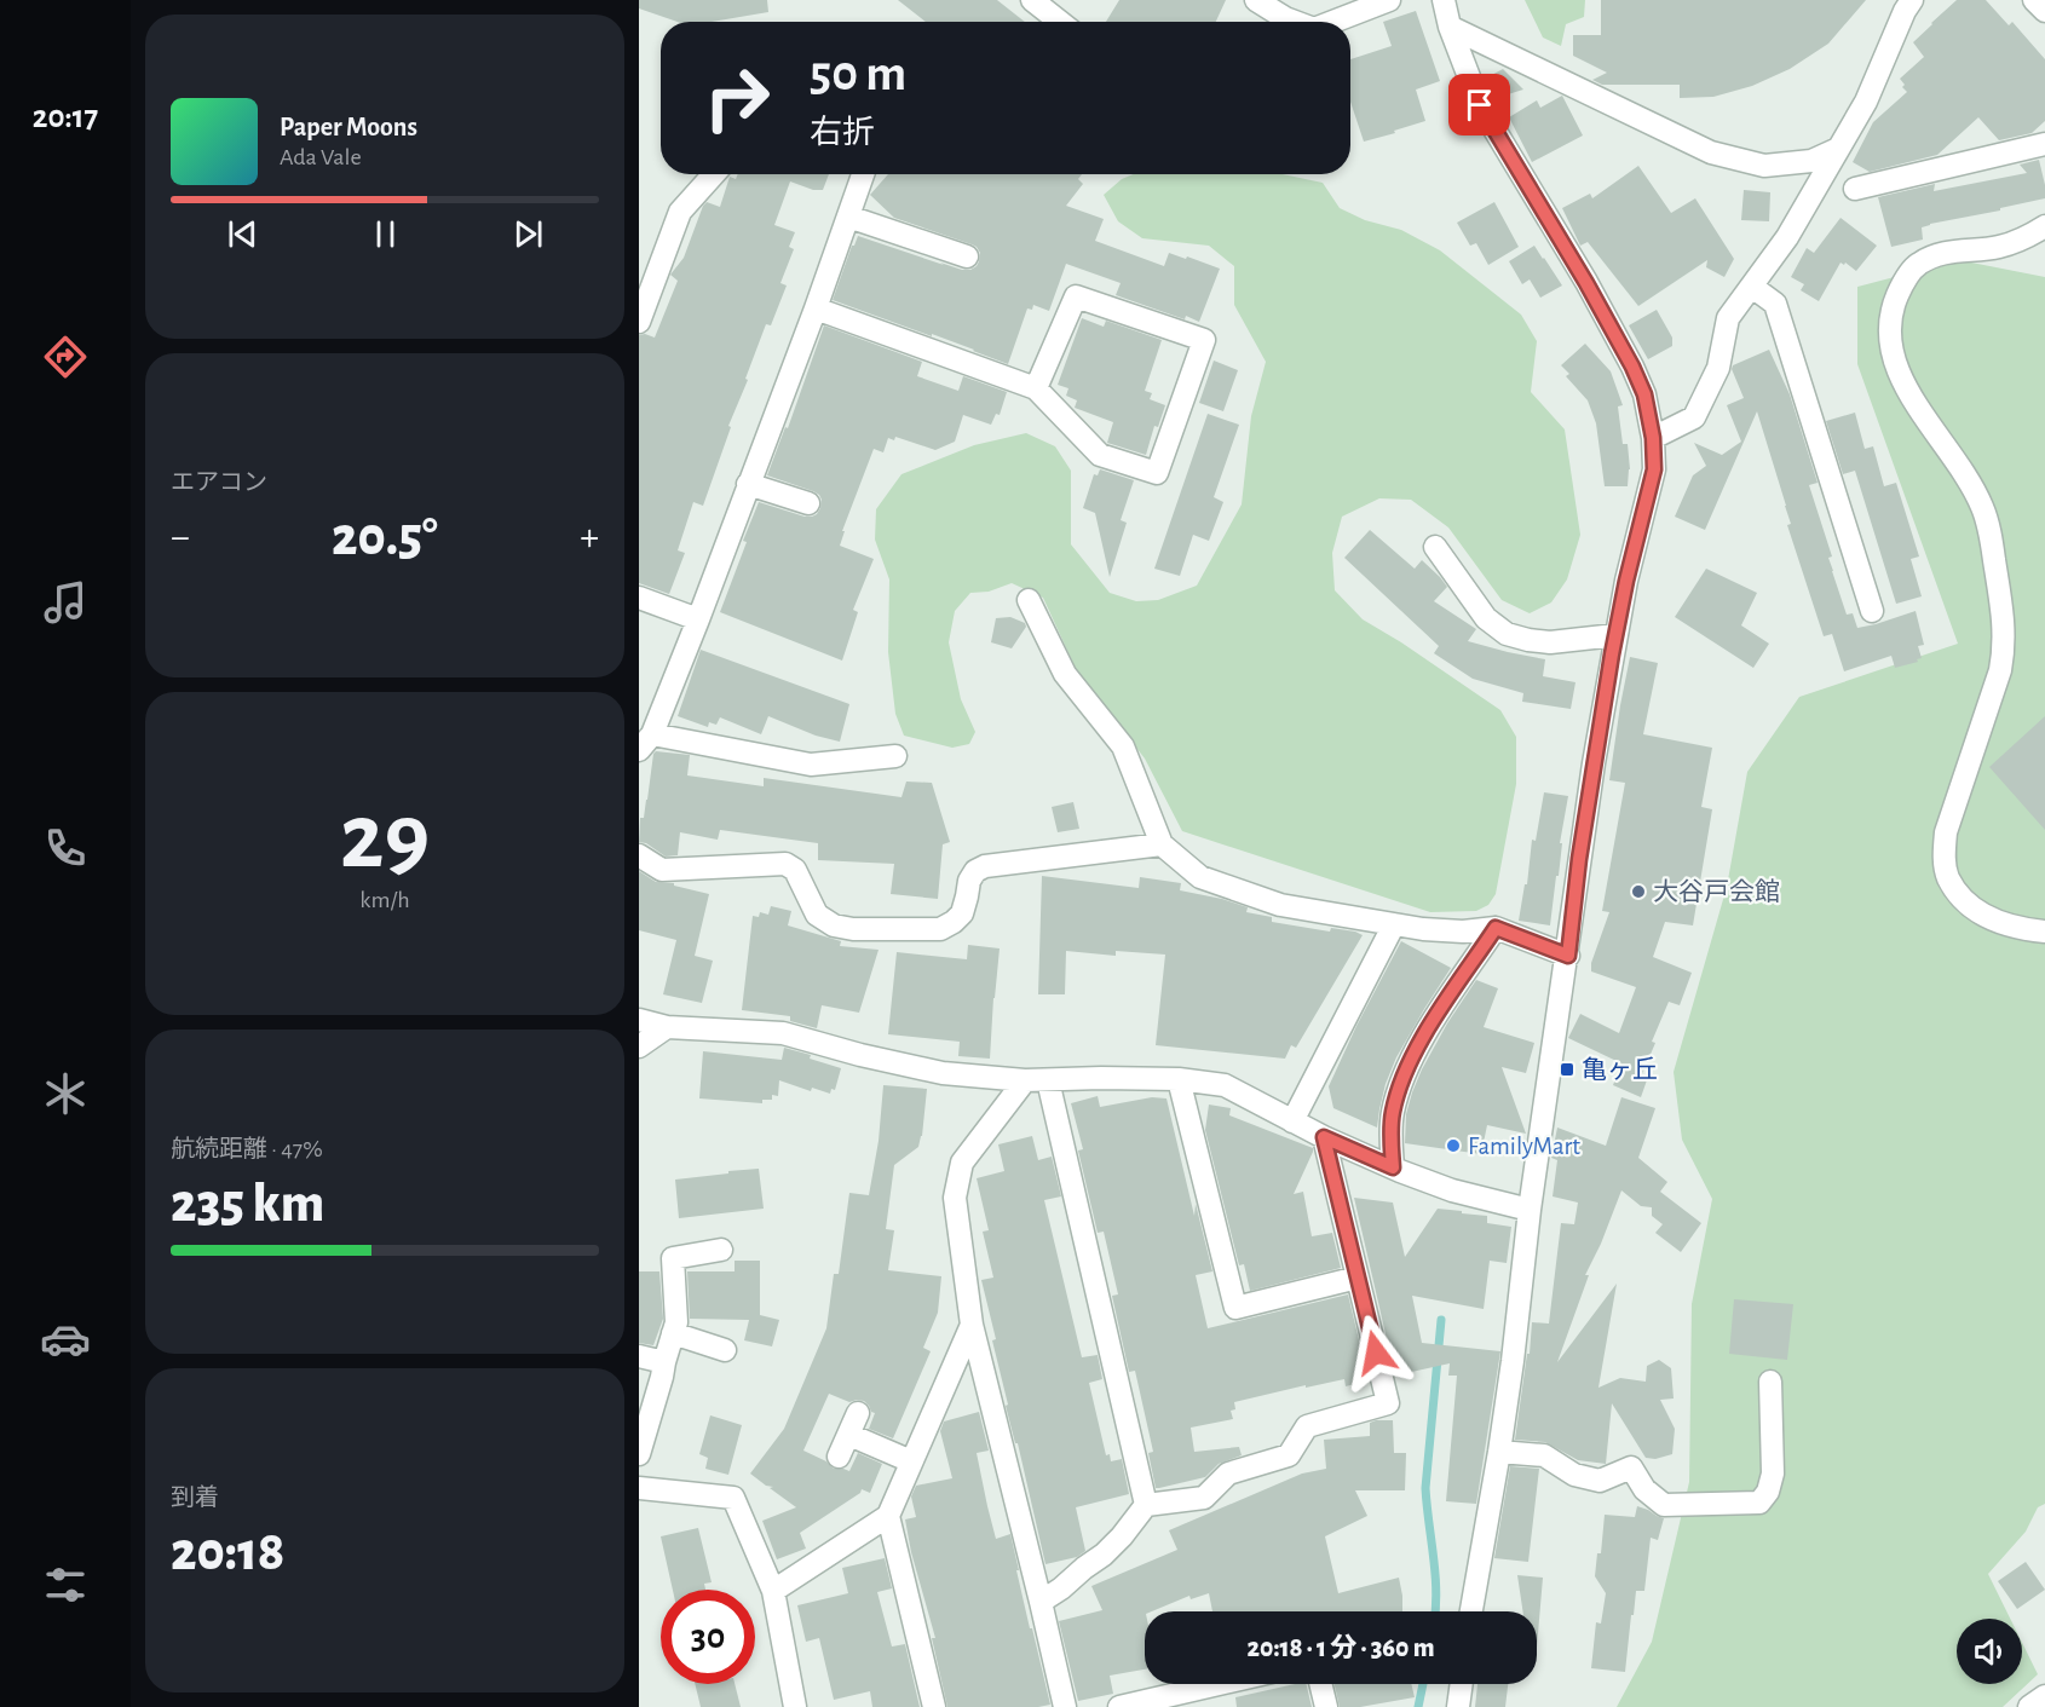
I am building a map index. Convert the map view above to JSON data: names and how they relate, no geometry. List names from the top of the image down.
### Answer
{
  "places": {
    "other": ["大谷戸会館", "FamilyMart"],
    "transit": ["亀ヶ丘"]
  },
  "page": {
    "tabs": "20:17",
    "turn": ["50 m", "右折"],
    "song": ["Paper Moons", "Ada Vale"],
    "tile": [
      "エアコン",
      ["29", "km/h"],
      ["航続距離 · 47%", "235 km"],
      ["到着", "20:18"]
    ],
    "heat": ["−", "20.5°", "+"],
    "limit": "30",
    "trip": "20:18 · 1 分 · 360 m"
  }
}
